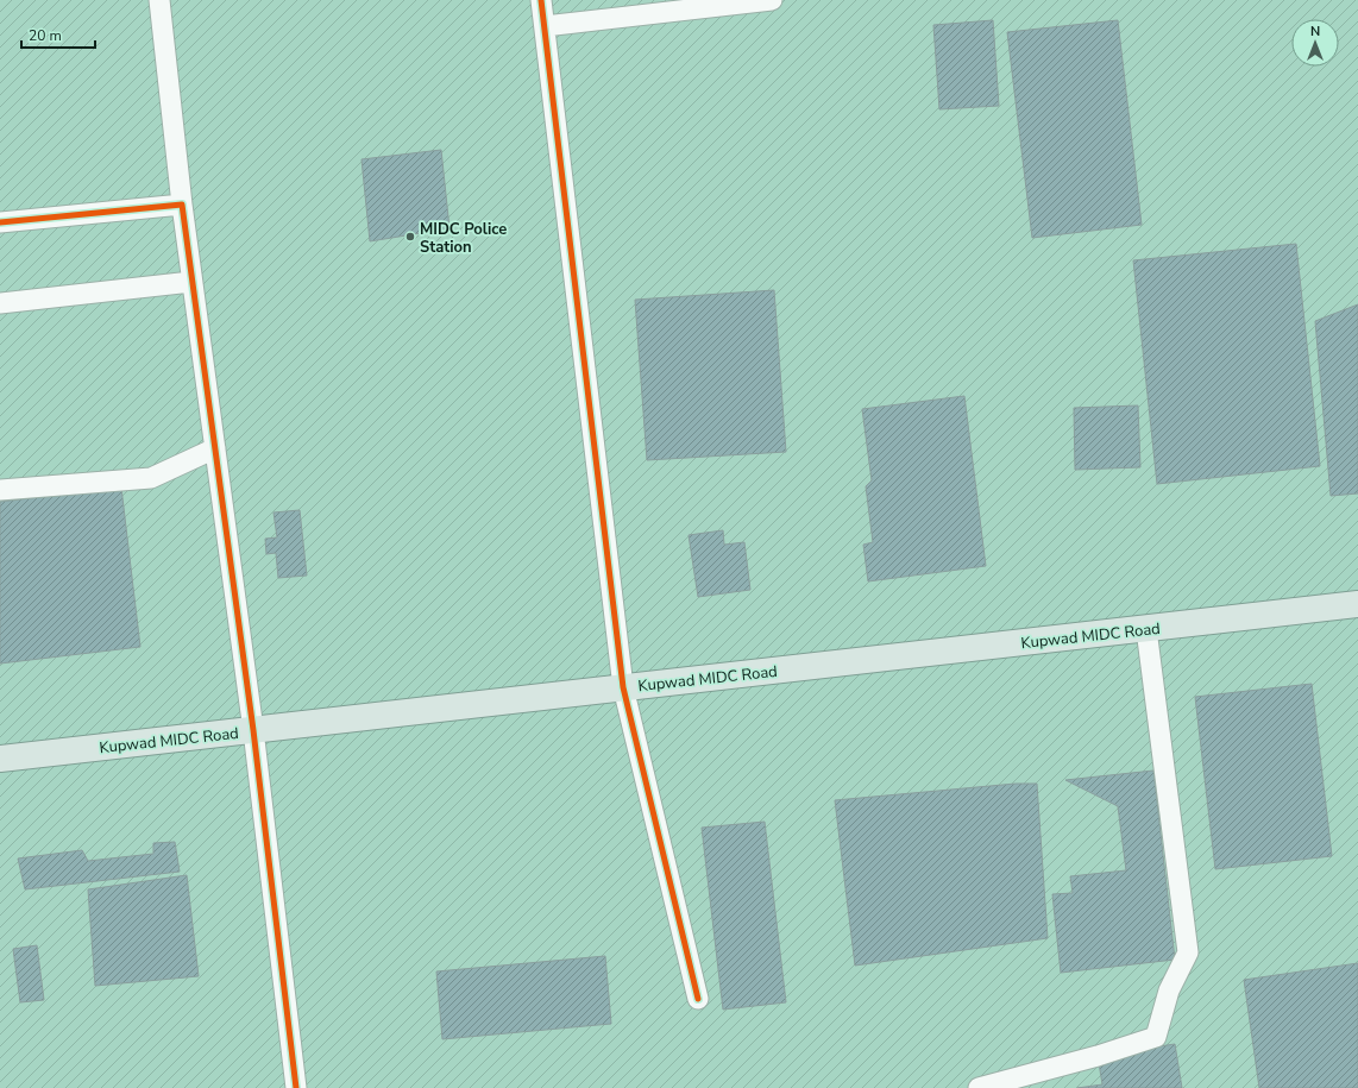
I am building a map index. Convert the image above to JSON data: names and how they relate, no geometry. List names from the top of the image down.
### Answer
{
  "streets": {
    "main road": ["Kupwad MIDC Road"]
  },
  "places": ["MIDC Police Station"],
  "scale_bar": "20 m",
  "north": "top"
}
